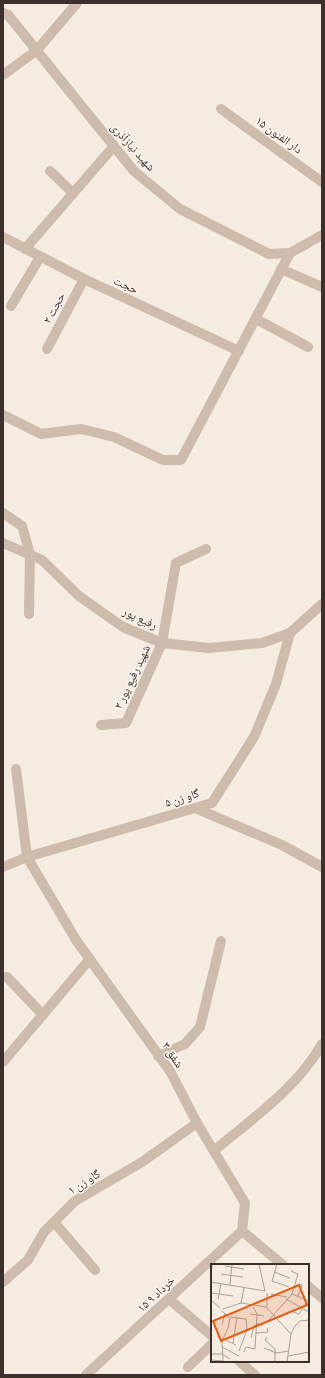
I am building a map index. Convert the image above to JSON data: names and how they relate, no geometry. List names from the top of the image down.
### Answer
{
  "streets": {
    "street": [
      "دار الفنون ۱۵",
      "شهید نیازآذری",
      "حجت",
      "حجت ۲",
      "رفیع پور",
      "شهید رفیع پور ۲",
      "گاو زن ۵",
      "شفق ۳",
      "گاو زن ۱",
      "۱۵ خرداد ۹"
    ]
  },
  "crossings": [
    ["حجت", "حجت ۲"],
    ["رفیع پور", "شهید رفیع پور ۲"],
    ["رفیع پور", "گاو زن ۵"],
    ["گاو زن ۵", "شفق ۳"],
    ["شفق ۳", "گاو زن ۱"],
    ["شفق ۳", "۱۵ خرداد ۹"]
  ]
}
